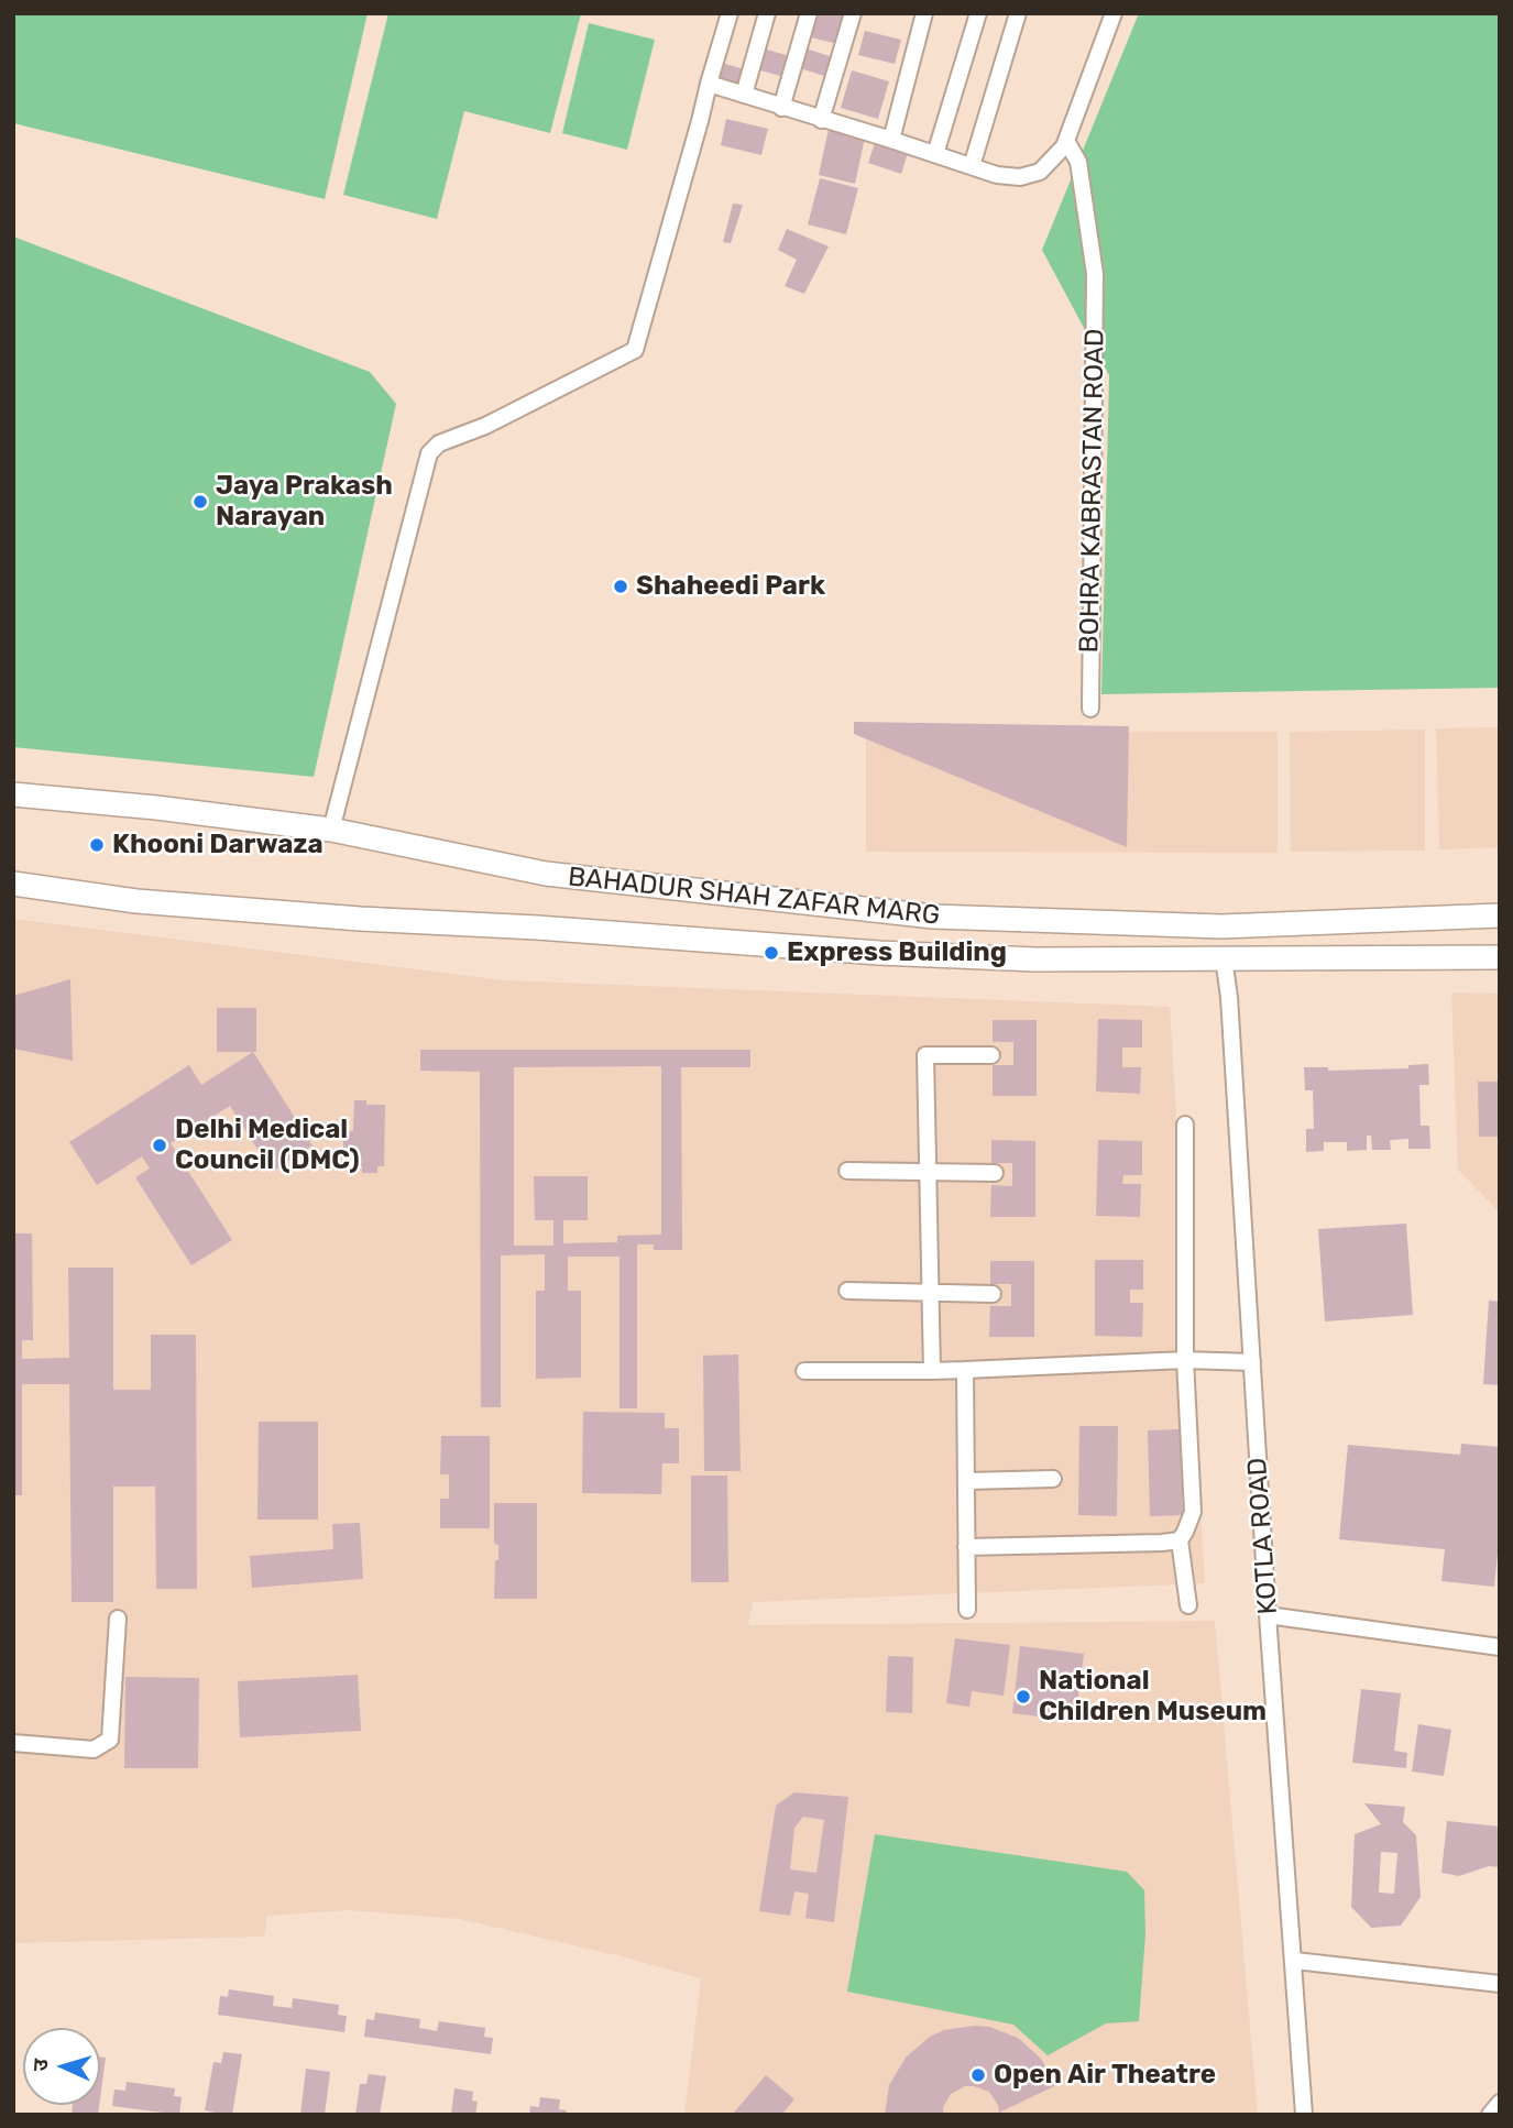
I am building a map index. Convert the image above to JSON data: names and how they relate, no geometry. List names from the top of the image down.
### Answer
{
  "streets": {
    "main road": ["BAHADUR SHAH ZAFAR MARG"],
    "street": ["BOHRA KABRASTAN ROAD", "KOTLA ROAD"]
  },
  "crossings": [
    ["BAHADUR SHAH ZAFAR MARG", "KOTLA ROAD"]
  ],
  "places": [
    "Jaya Prakash Narayan",
    "Shaheedi Park",
    "Khooni Darwaza",
    "Express Building",
    "Delhi Medical Council (DMC)",
    "National Children Museum",
    "Open Air Theatre"
  ],
  "north": "left"
}
